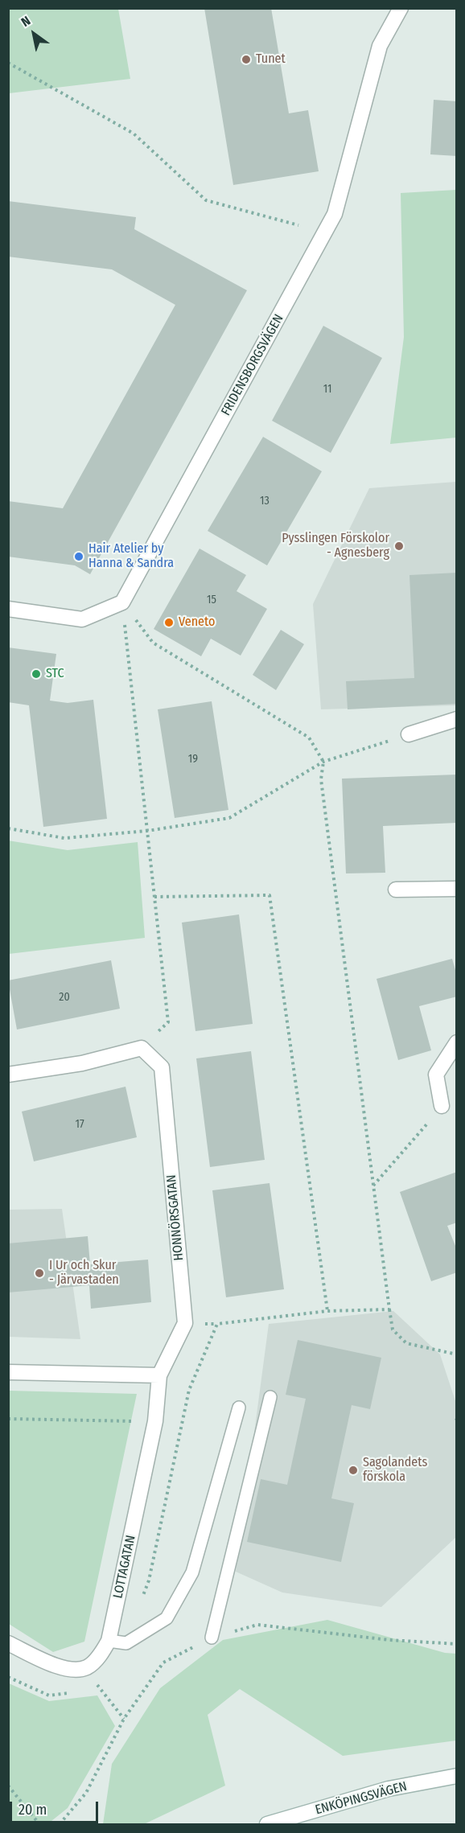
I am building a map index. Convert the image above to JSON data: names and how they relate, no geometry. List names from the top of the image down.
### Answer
{
  "streets": {
    "street": [
      "FRIDENSBORGSVÄGEN",
      "HONNÖRSGATAN",
      "LOTTAGATAN",
      "ENKÖPINGSVÄGEN"
    ]
  },
  "crossings": [
    ["HONNÖRSGATAN", "LOTTAGATAN"]
  ],
  "places": [
    "Tunet",
    "Pysslingen Förskolor - Agnesberg",
    "Hair Atelier by Hanna & Sandra",
    "Veneto",
    "STC",
    "I Ur och Skur - Järvastaden",
    "Sagolandets förskola"
  ],
  "house_numbers": [
    "11",
    "13",
    "15",
    "19",
    "20",
    "17"
  ],
  "scale_bar": "20 m",
  "north": "top left"
}
